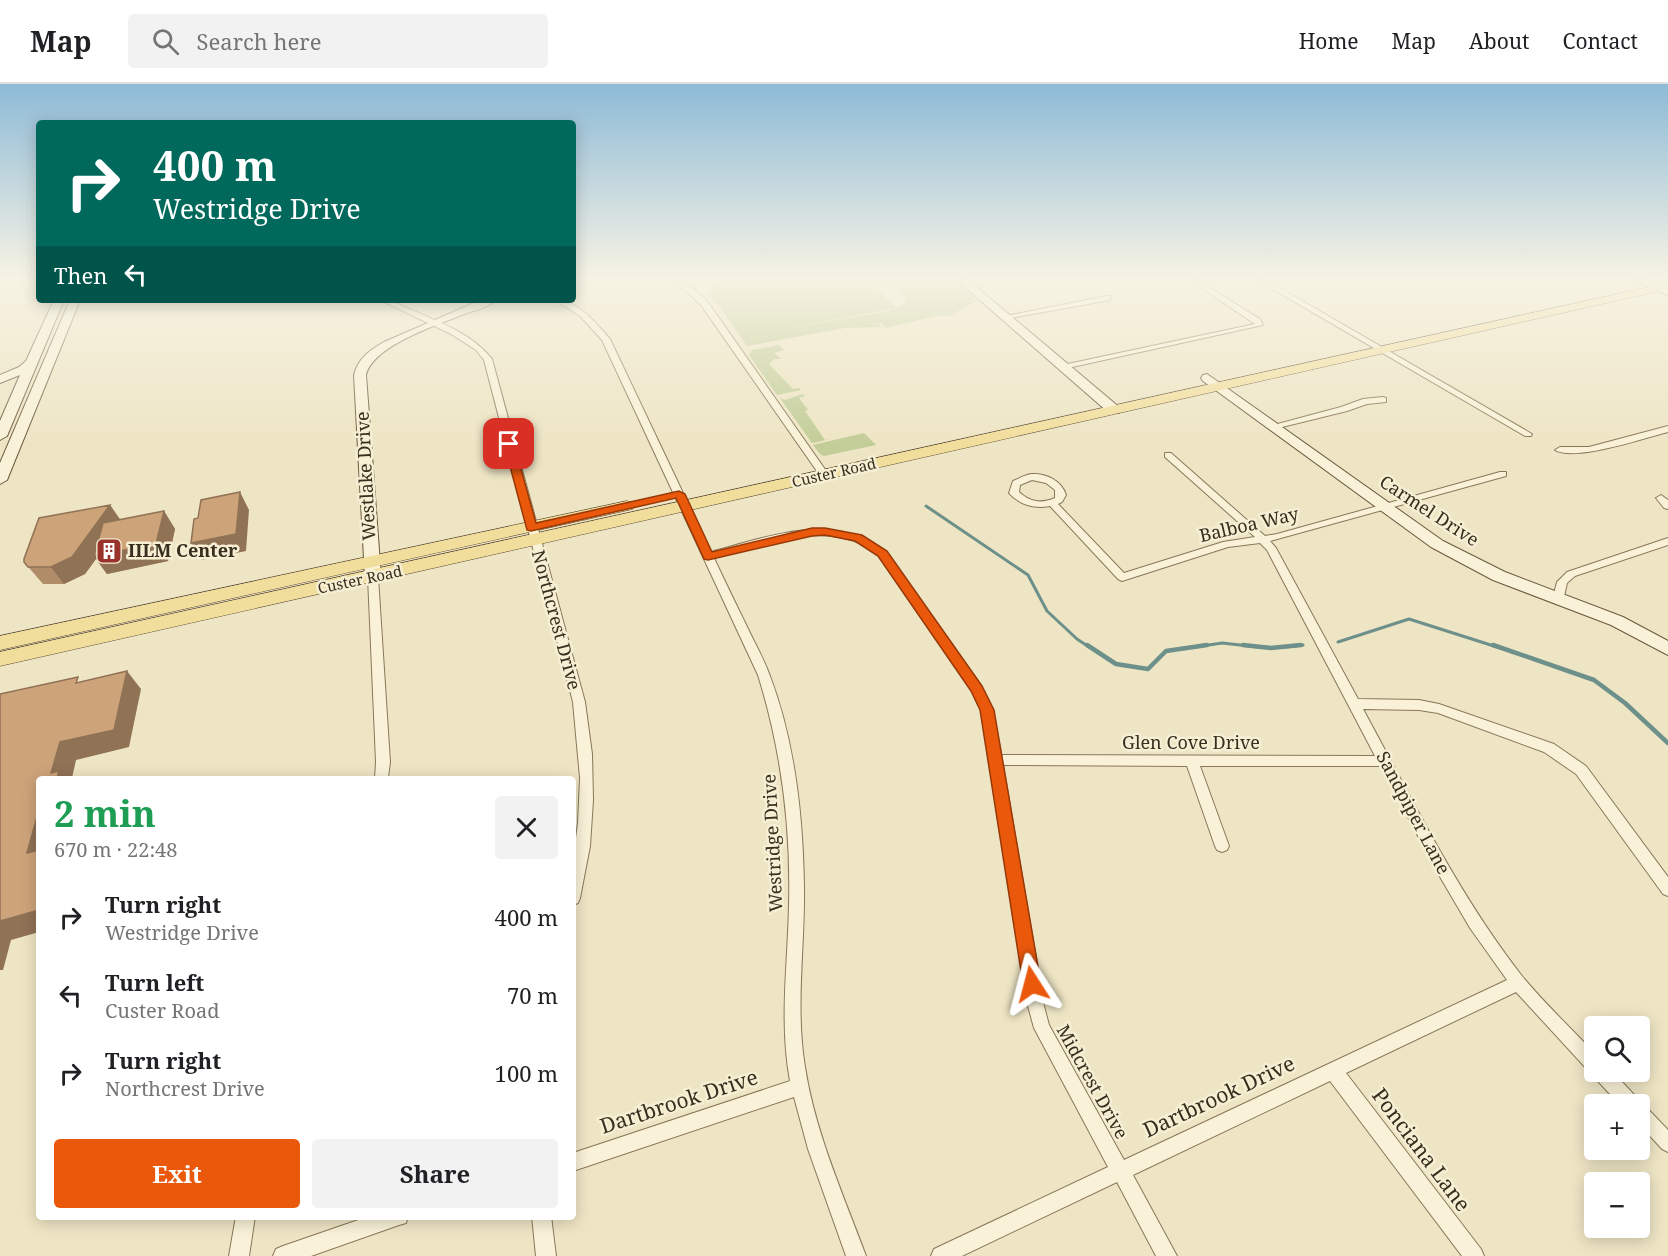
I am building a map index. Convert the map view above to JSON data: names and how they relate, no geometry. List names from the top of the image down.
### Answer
{
  "streets": {
    "main road": ["Custer Road"],
    "street": [
      "Westlake Drive",
      "Carmel Drive",
      "Balboa Way",
      "Northcrest Drive",
      "Glen Cove Drive",
      "Sandpiper Lane",
      "Westridge Drive",
      "Midcrest Drive",
      "Dartbrook Drive",
      "Ponciana Lane"
    ]
  },
  "crossings": [
    ["Custer Road", "Westlake Drive"],
    ["Custer Road", "Carmel Drive"],
    ["Custer Road", "Northcrest Drive"],
    ["Custer Road", "Westridge Drive"],
    ["Carmel Drive", "Balboa Way"],
    ["Balboa Way", "Sandpiper Lane"],
    ["Glen Cove Drive", "Sandpiper Lane"],
    ["Glen Cove Drive", "Midcrest Drive"],
    ["Sandpiper Lane", "Dartbrook Drive"],
    ["Westridge Drive", "Midcrest Drive"],
    ["Westridge Drive", "Dartbrook Drive"],
    ["Midcrest Drive", "Dartbrook Drive"],
    ["Dartbrook Drive", "Ponciana Lane"]
  ],
  "places": {
    "building": ["IILM Center"]
  },
  "page": {
    "header": "Map",
    "search": "Search here",
    "nav": [
      "Home",
      "Map",
      "About",
      "Contact"
    ],
    "turn": ["400 m", "Westridge Drive"],
    "then": "Then",
    "heading": ["2 min", "670 m · 22:48"],
    "list": [
      {
        "name": "Turn right",
        "note": "Westridge Drive",
        "value": "400 m"
      },
      {
        "name": "Turn left",
        "note": "Custer Road",
        "value": "70 m"
      },
      {
        "name": "Turn right",
        "note": "Northcrest Drive",
        "value": "100 m"
      }
    ],
    "map_buttons": ["+", "−"],
    "buttons": ["Exit", "Share"]
  }
}
